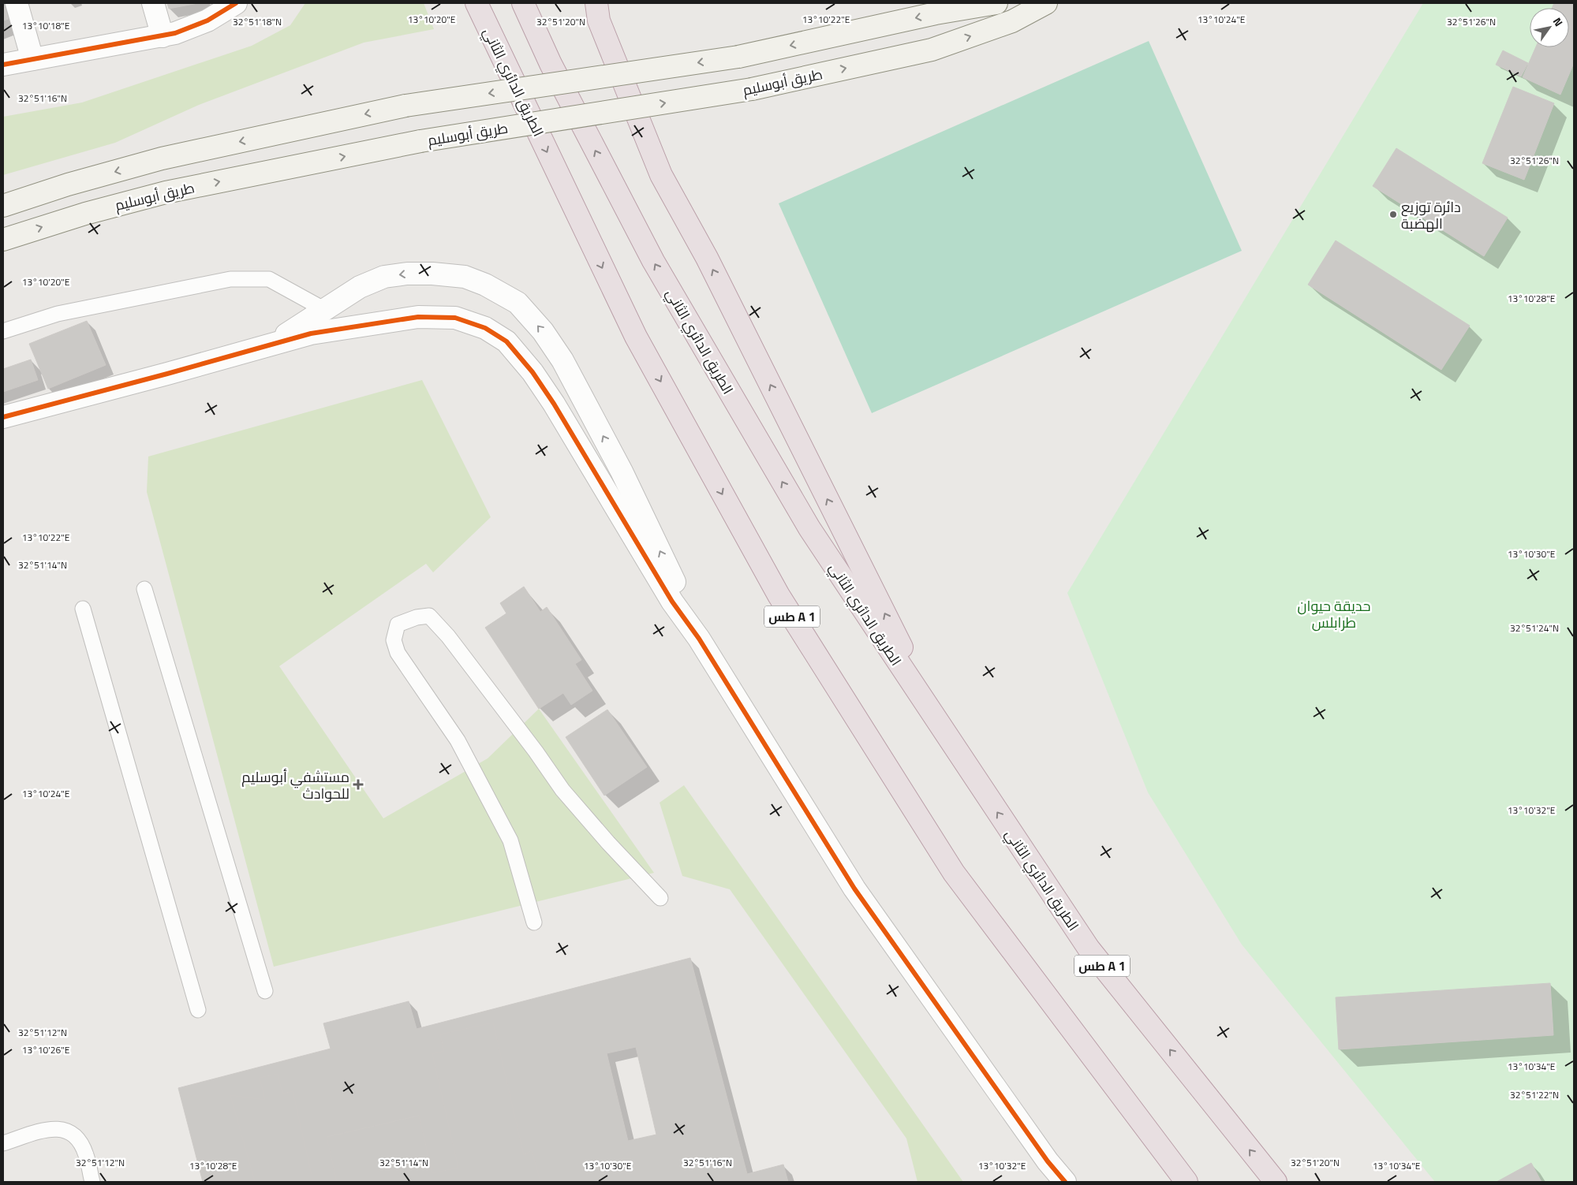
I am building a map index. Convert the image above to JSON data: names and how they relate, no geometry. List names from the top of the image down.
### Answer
{
  "streets": {
    "highway": ["الطريق الدائري الثاني", "طس A 1"],
    "main road": ["طريق أبوسليم"]
  },
  "parks": ["حديقة حيوان طرابلس"],
  "places": {
    "other": ["دائرة توزيع الهضبة"],
    "health": ["مستشفي أبوسليم للحوادث"]
  },
  "north": "top right",
  "coordinates": [
    "13°10'20\"E",
    "13°10'22\"E",
    "13°10'24\"E",
    "32°51'18\"N",
    "32°51'20\"N",
    "32°51'26\"N",
    "13°10'18\"E",
    "32°51'16\"N",
    "13°10'28\"E",
    "13°10'30\"E",
    "32°51'14\"N",
    "32°51'24\"N",
    "13°10'32\"E",
    "32°51'12\"N",
    "13°10'26\"E",
    "13°10'34\"E",
    "32°51'22\"N"
  ]
}
